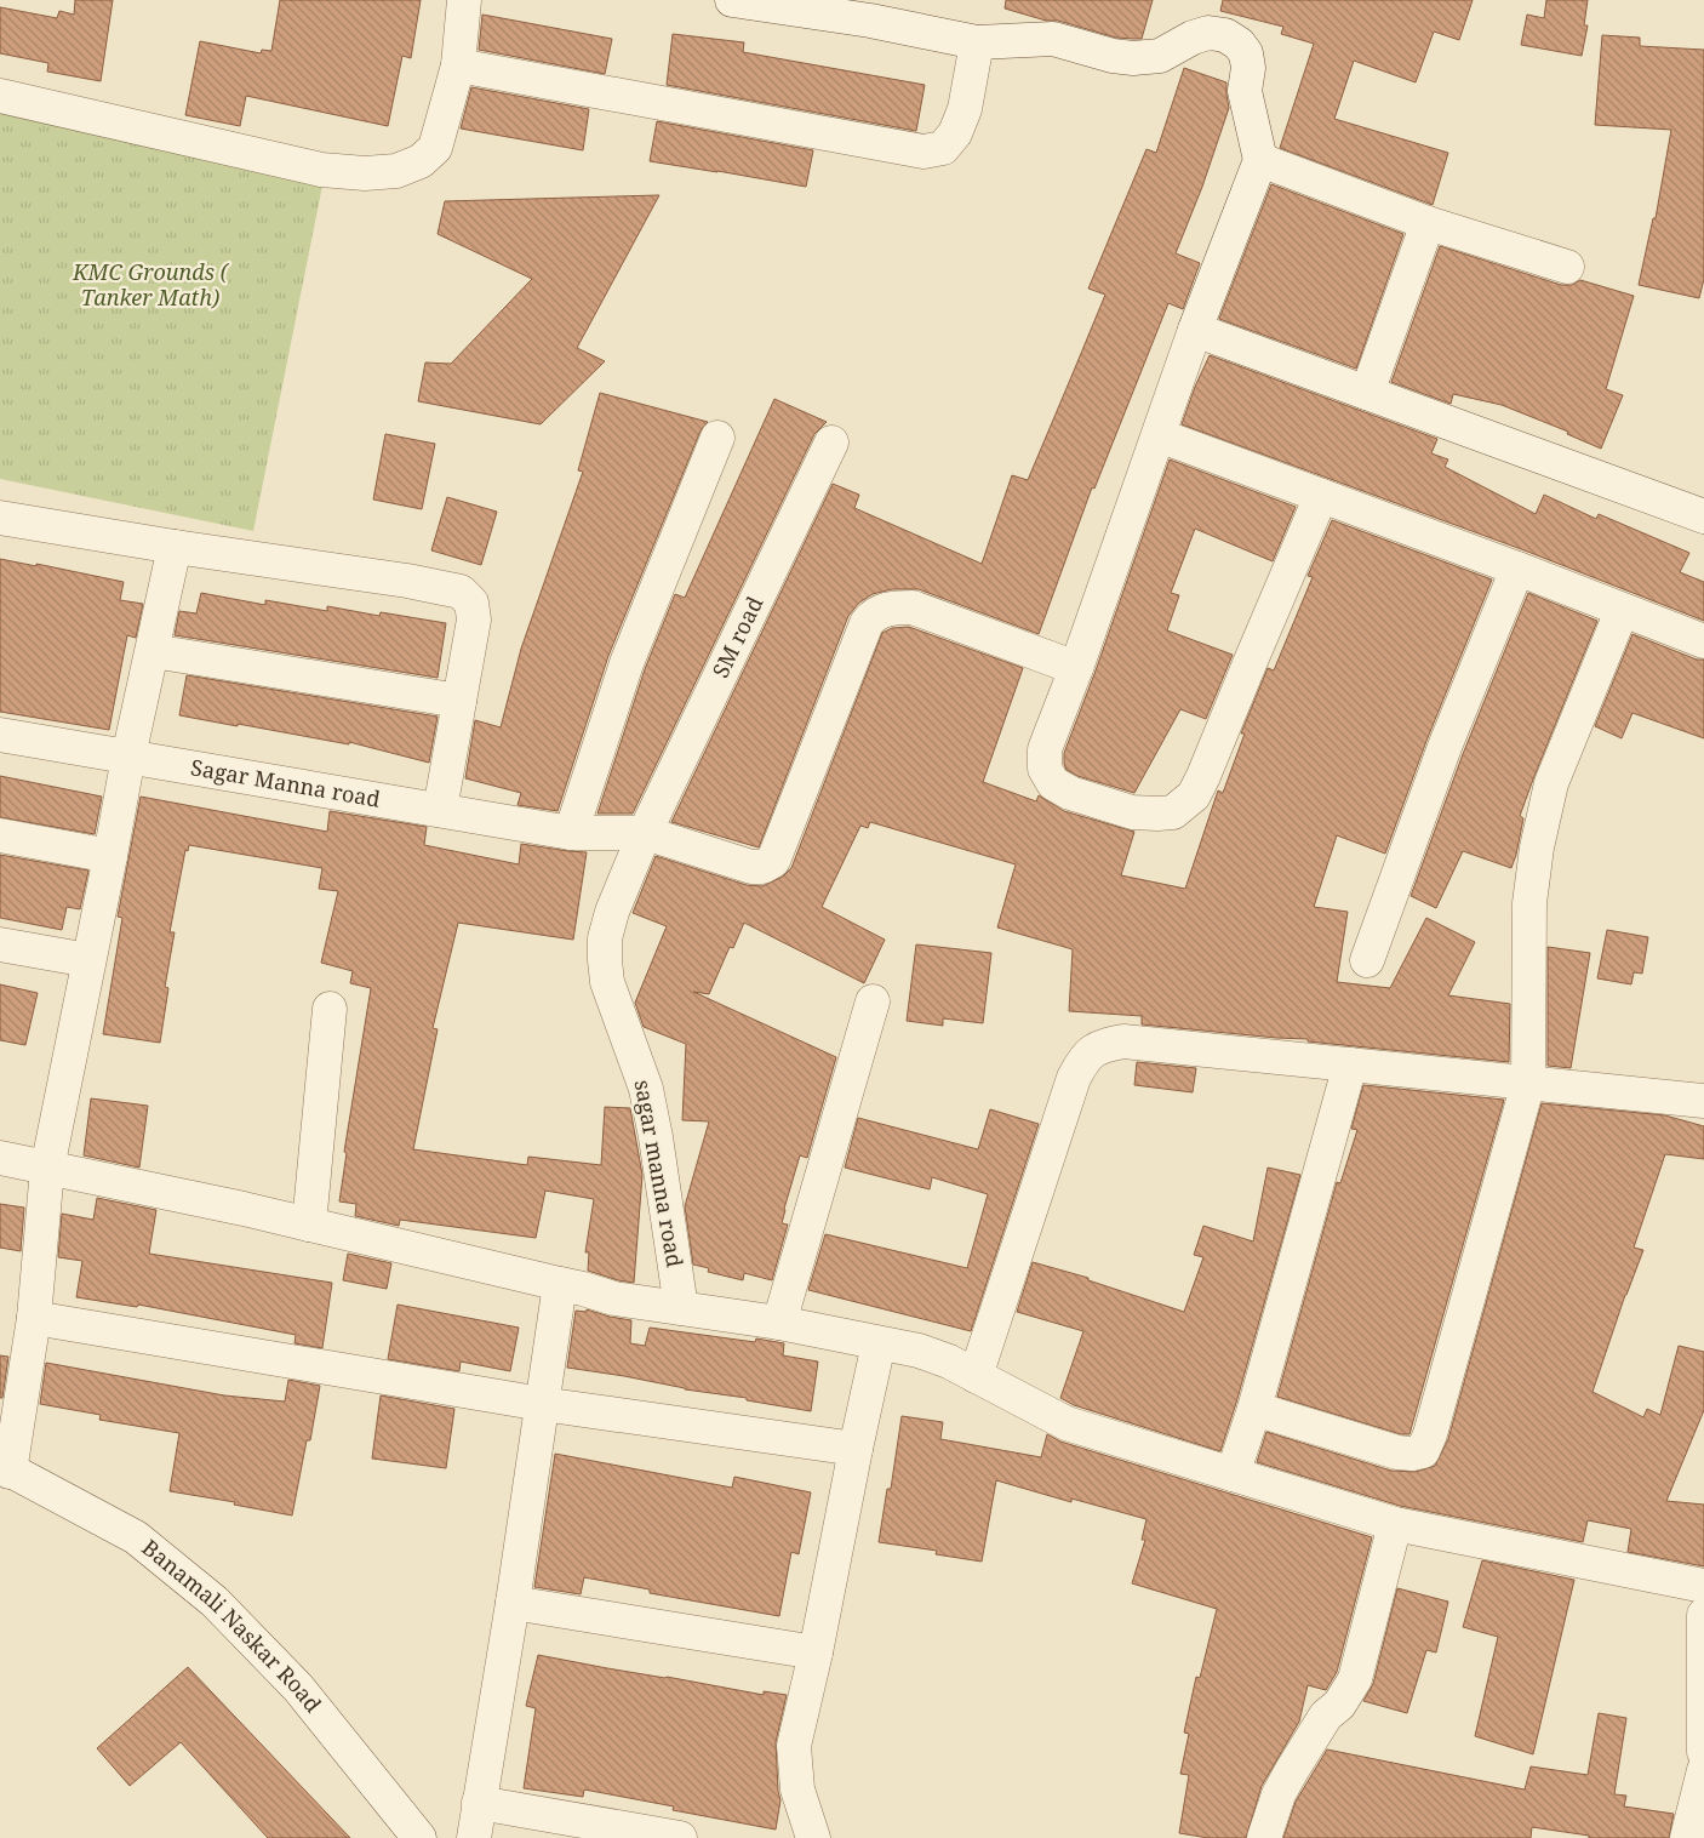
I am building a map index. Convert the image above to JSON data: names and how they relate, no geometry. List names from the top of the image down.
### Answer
{
  "streets": {
    "street": [
      "SM road",
      "Sagar Manna road",
      "sagar manna road",
      "Banamali Naskar Road"
    ]
  },
  "crossings": [
    ["SM road", "Sagar Manna road"],
    ["SM road", "sagar manna road"],
    ["Sagar Manna road", "sagar manna road"]
  ],
  "parks": ["KMC Grounds ( Tanker Math)"]
}
